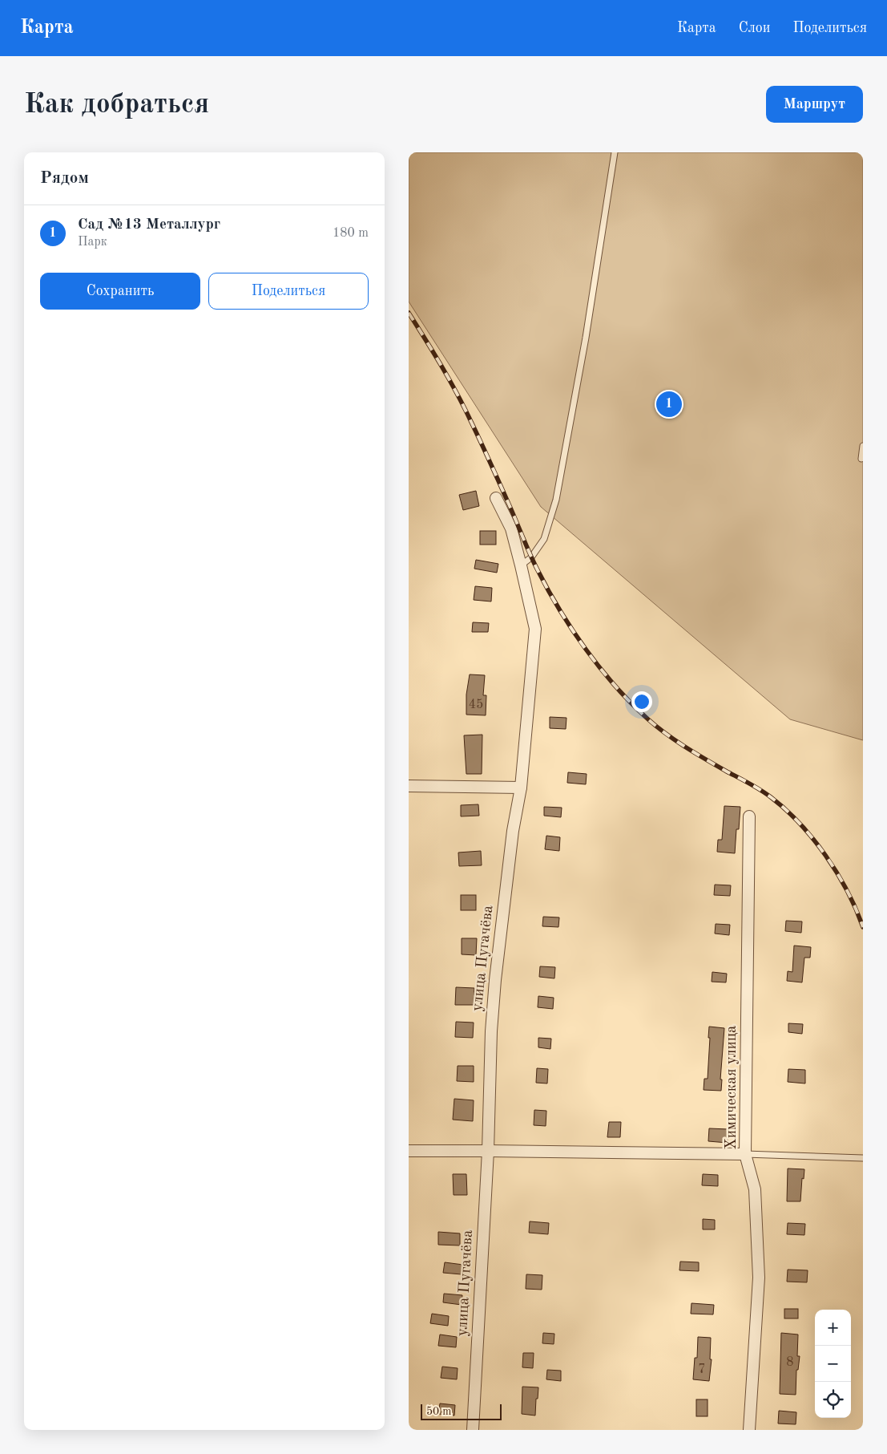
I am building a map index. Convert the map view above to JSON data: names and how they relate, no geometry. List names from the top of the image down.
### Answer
{
  "streets": {
    "street": ["улица Пугачёва", "Химическая улица"]
  },
  "house_numbers": ["45", "8", "7"],
  "scale_bar": "50 m",
  "page": {
    "header": "Карта",
    "nav": ["Карта", "Слои", "Поделиться"],
    "buttons": [
      "Маршрут",
      ["Сохранить", "Поделиться"]
    ],
    "title": "Как добраться",
    "heading": "Рядом",
    "list": [
      {
        "mark": "1",
        "name": "Сад №13 Металлург",
        "note": "Парк",
        "value": "180 m"
      }
    ],
    "pins": "1",
    "map_buttons": ["+", "−"],
    "scale": "50 m"
  }
}
